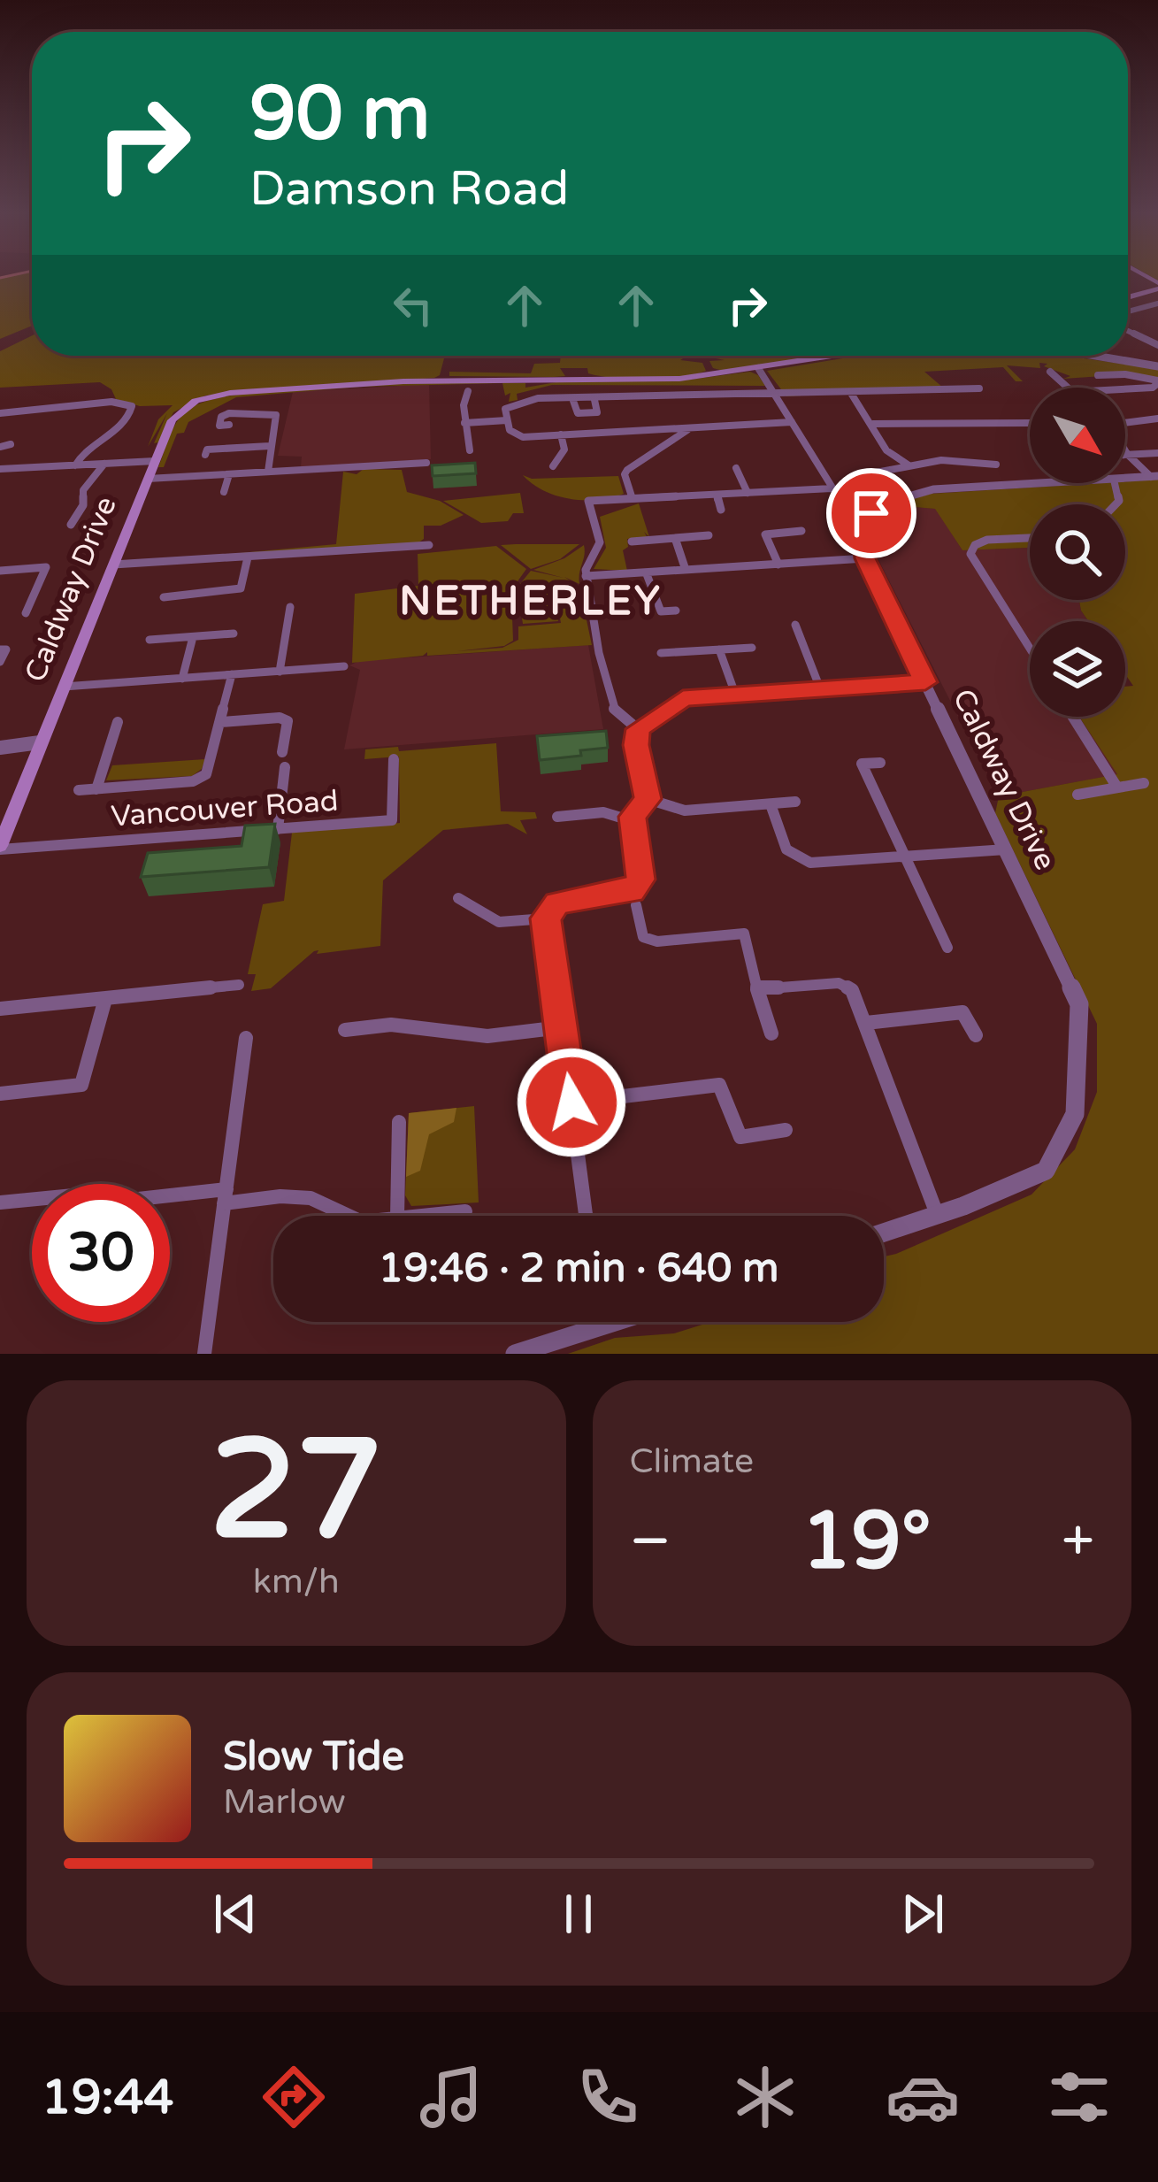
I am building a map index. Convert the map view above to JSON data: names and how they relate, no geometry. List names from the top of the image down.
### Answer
{
  "streets": {
    "main road": ["Caldway Drive"],
    "street": ["Vancouver Road"]
  },
  "crossings": [
    ["Caldway Drive", "Vancouver Road"]
  ],
  "districts": ["NETHERLEY"],
  "north": "bottom right",
  "page": {
    "turn": ["90 m", "Damson Road"],
    "limit": "30",
    "trip": "19:46 · 2 min · 640 m",
    "tile": [
      ["27", "km/h"],
      "Climate"
    ],
    "heat": ["−", "19°", "+"],
    "song": ["Slow Tide", "Marlow"],
    "tabs": "19:44"
  }
}
